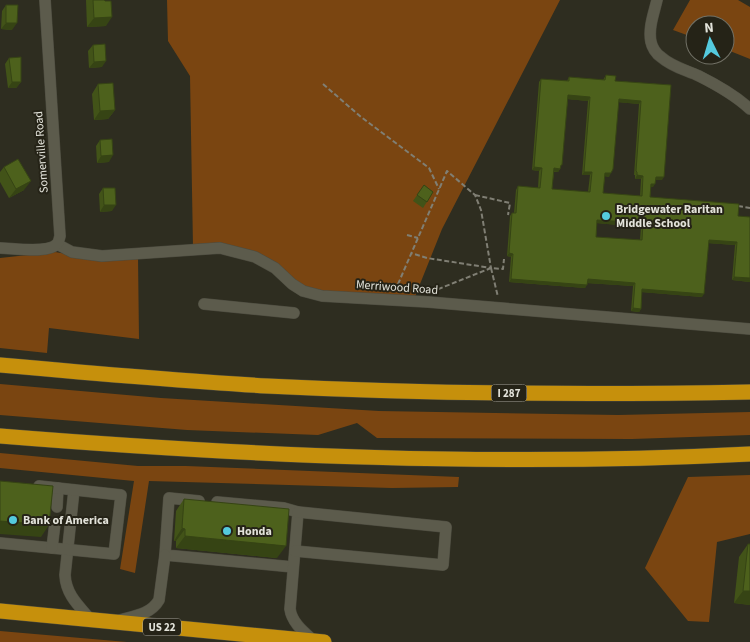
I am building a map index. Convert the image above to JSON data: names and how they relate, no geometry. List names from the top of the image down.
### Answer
{
  "streets": {
    "highway": ["I 287", "US 22"],
    "street": ["Somerville Road", "Merriwood Road"]
  },
  "crossings": [
    ["Somerville Road", "Merriwood Road"]
  ],
  "places": ["Bridgewater Raritan Middle School", "Bank of America", "Honda"],
  "north": "top"
}
